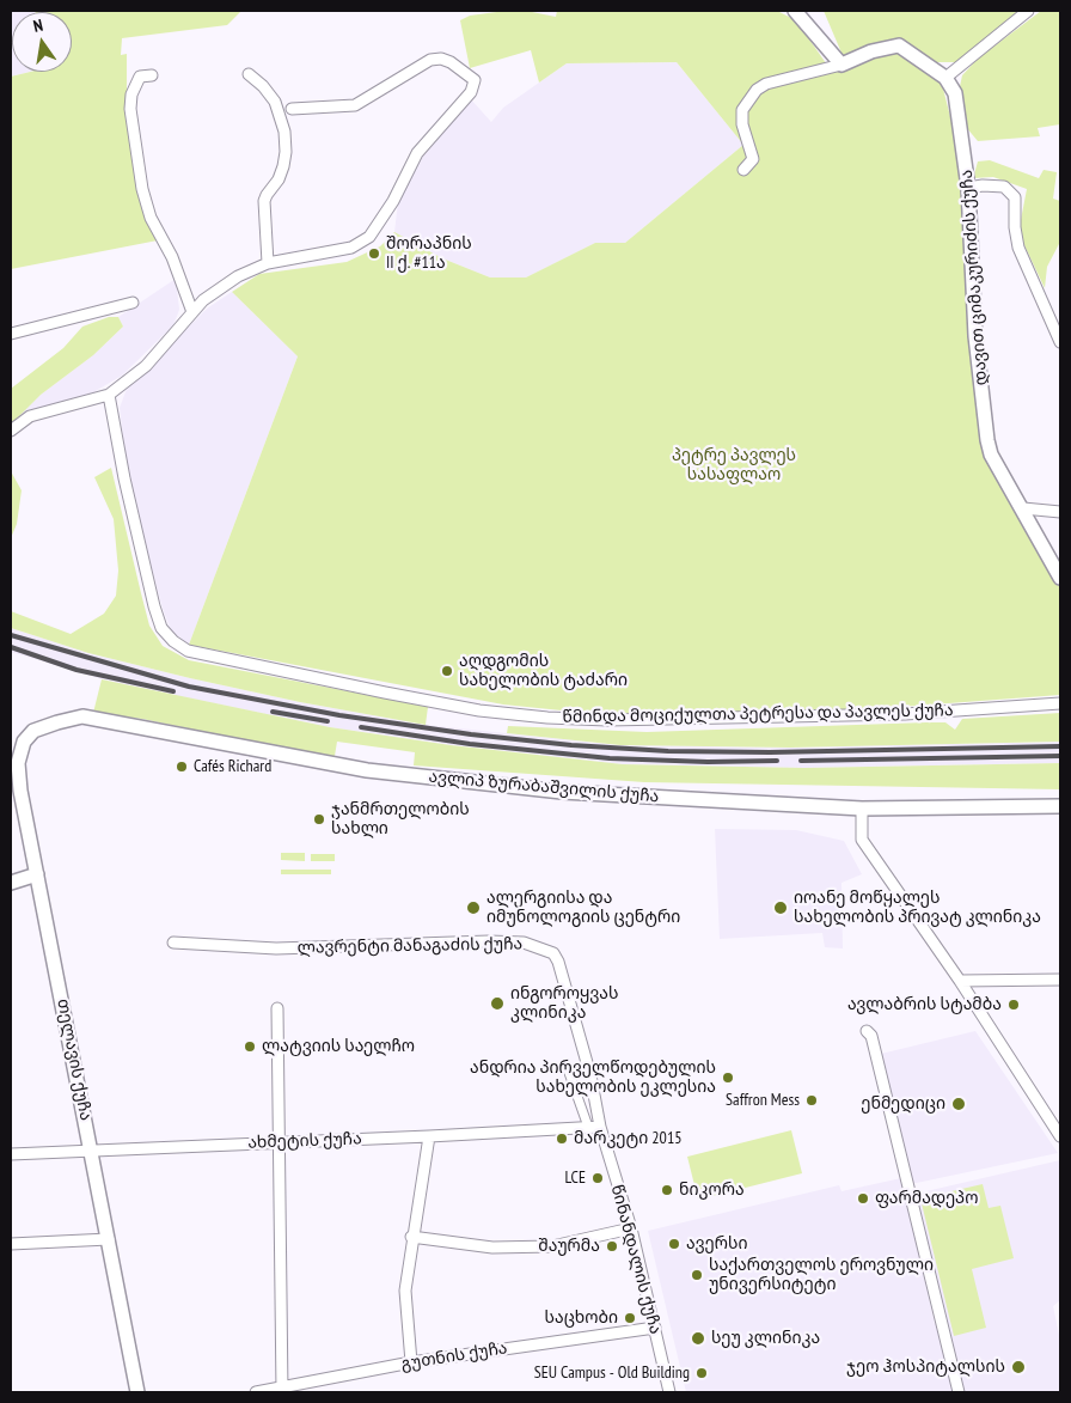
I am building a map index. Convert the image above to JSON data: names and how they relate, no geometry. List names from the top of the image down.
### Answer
{
  "streets": {
    "street": [
      "დავით ციმაკურიძის ქუჩა",
      "წმინდა მოციქულთა პეტრესა და პავლეს ქუჩა",
      "ავლიპ ზურაბაშვილის ქუჩა",
      "ლავრენტი მანაგაძის ქუჩა",
      "თელავის ქუჩა",
      "ახმეტის ქუჩა",
      "წინანდალის ქუჩა",
      "გუთნის ქუჩა"
    ]
  },
  "crossings": [
    ["ავლიპ ზურაბაშვილის ქუჩა", "თელავის ქუჩა"],
    ["ლავრენტი მანაგაძის ქუჩა", "ახმეტის ქუჩა"],
    ["ლავრენტი მანაგაძის ქუჩა", "წინანდალის ქუჩა"],
    ["თელავის ქუჩა", "ახმეტის ქუჩა"],
    ["ახმეტის ქუჩა", "წინანდალის ქუჩა"],
    ["წინანდალის ქუჩა", "გუთნის ქუჩა"]
  ],
  "parks": ["პეტრე პავლეს სასაფლაო"],
  "places": [
    "შორაპნის II ქ. #11ა",
    "აღდგომის სახელობის ტაძარი",
    "Cafés Richard",
    "ჯანმრთელობის სახლი",
    "ალერგიისა და იმუნოლოგიის ცენტრი",
    "იოანე მოწყალეს სახელობის პრივატ კლინიკა",
    "ინგოროყვას კლინიკა",
    "ავლაბრის სტამბა",
    "ლატვიის საელჩო",
    "ანდრია პირველწოდებულის სახელობის ეკლესია",
    "Saffron Mess",
    "ენმედიცი",
    "მარკეტი 2015",
    "LCE",
    "ნიკორა",
    "ფარმადეპო",
    "ავერსი",
    "შაურმა",
    "საქართველოს ეროვნული უნივერსიტეტი",
    "საცხობი",
    "სეუ კლინიკა",
    "ჯეო ჰოსპიტალსის",
    "SEU Campus - Old Building"
  ],
  "north": "top"
}
